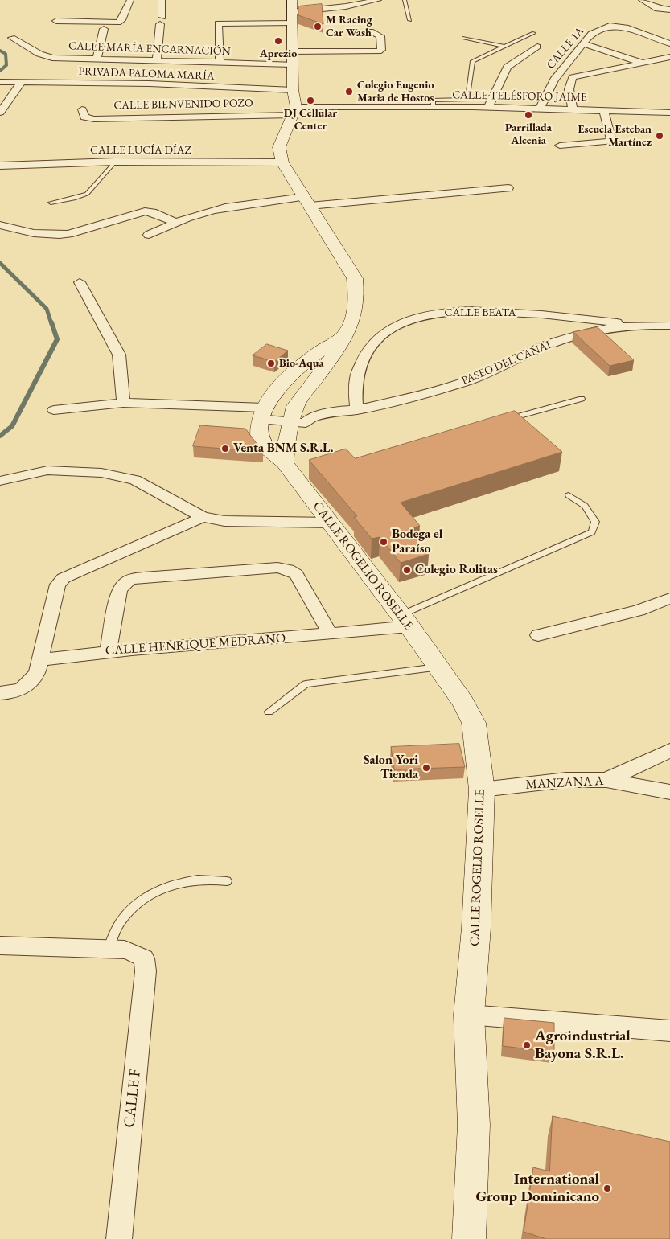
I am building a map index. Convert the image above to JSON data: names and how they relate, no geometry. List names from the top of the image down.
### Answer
{
  "streets": {
    "street": [
      "CALLE 1A",
      "CALLE MARÍA ENCARNACIÓN",
      "PRIVADA PALOMA MARÍA",
      "CALLE TELÉSFORO JAIME",
      "CALLE BIENVENIDO POZO",
      "CALLE LUCÍA DÍAZ",
      "CALLE BEATA",
      "PASEO DEL CANAL",
      "CALLE ROGELIO ROSELLE",
      "CALLE HENRIQUE MEDRANO",
      "MANZANA A",
      "CALLE F"
    ]
  },
  "crossings": [
    ["CALLE 1A", "CALLE TELÉSFORO JAIME"],
    ["CALLE TELÉSFORO JAIME", "CALLE BIENVENIDO POZO"],
    ["CALLE BEATA", "PASEO DEL CANAL"],
    ["PASEO DEL CANAL", "CALLE ROGELIO ROSELLE"],
    ["CALLE ROGELIO ROSELLE", "CALLE HENRIQUE MEDRANO"],
    ["CALLE ROGELIO ROSELLE", "MANZANA A"]
  ],
  "places": [
    "M Racing Car Wash",
    "Aprezio",
    "Colegio Eugenio Maria de Hostos",
    "DJ Cellular Center",
    "Parrillada Alcenia",
    "Escuela Esteban Martínez",
    "Bio-Aqua",
    "Venta BNM S.R.L.",
    "Bodega el Paraíso",
    "Colegio Rolitas",
    "Salon Yori Tienda",
    "Agroindustrial Bayona S.R.L.",
    "International Group Dominicano"
  ]
}
